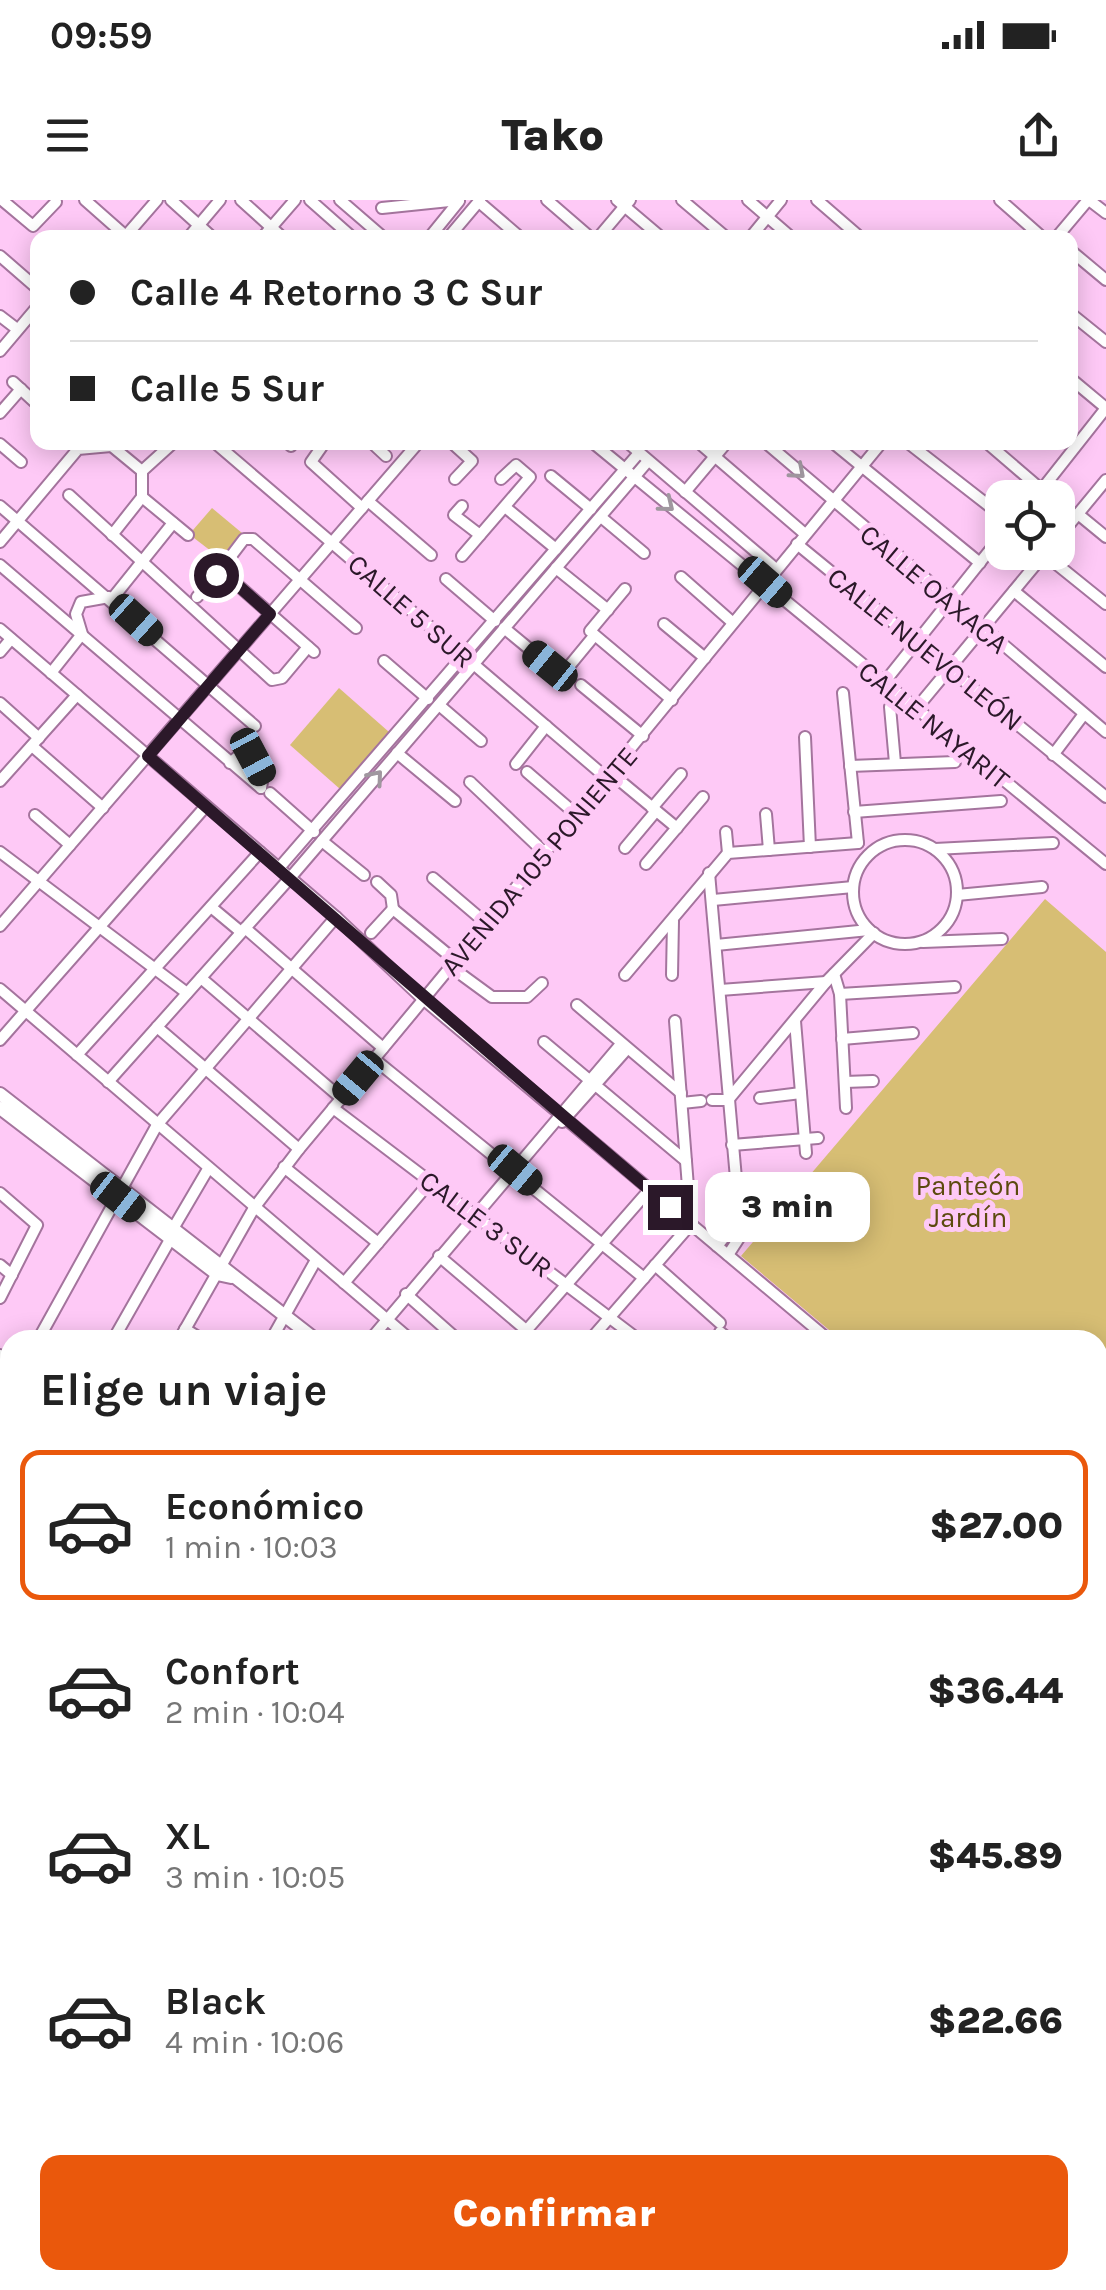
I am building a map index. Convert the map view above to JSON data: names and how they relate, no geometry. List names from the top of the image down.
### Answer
{
  "streets": {
    "street": [
      "CALLE OAXACA",
      "CALLE 5 SUR",
      "CALLE NUEVO LEÓN",
      "CALLE NAYARIT",
      "AVENIDA 105 PONIENTE",
      "CALLE 3 SUR"
    ]
  },
  "crossings": [
    ["CALLE OAXACA", "AVENIDA 105 PONIENTE"],
    ["CALLE 5 SUR", "AVENIDA 105 PONIENTE"],
    ["CALLE NUEVO LEÓN", "AVENIDA 105 PONIENTE"],
    ["CALLE NAYARIT", "AVENIDA 105 PONIENTE"],
    ["AVENIDA 105 PONIENTE", "CALLE 3 SUR"]
  ],
  "parks": ["Panteón Jardín"],
  "page": {
    "status": "09:59",
    "header": "Tako",
    "banner": ["Calle 4 Retorno 3 C Sur", "Calle 5 Sur"],
    "bubble": "3 min",
    "heading": "Elige un viaje",
    "list": [
      {
        "name": "Económico",
        "note": "1 min · 10:03",
        "value": "$27.00"
      },
      {
        "name": "Confort",
        "note": "2 min · 10:04",
        "value": "$36.44"
      },
      {
        "name": "XL",
        "note": "3 min · 10:05",
        "value": "$45.89"
      },
      {
        "name": "Black",
        "note": "4 min · 10:06",
        "value": "$22.66"
      }
    ],
    "buttons": "Confirmar"
  }
}
